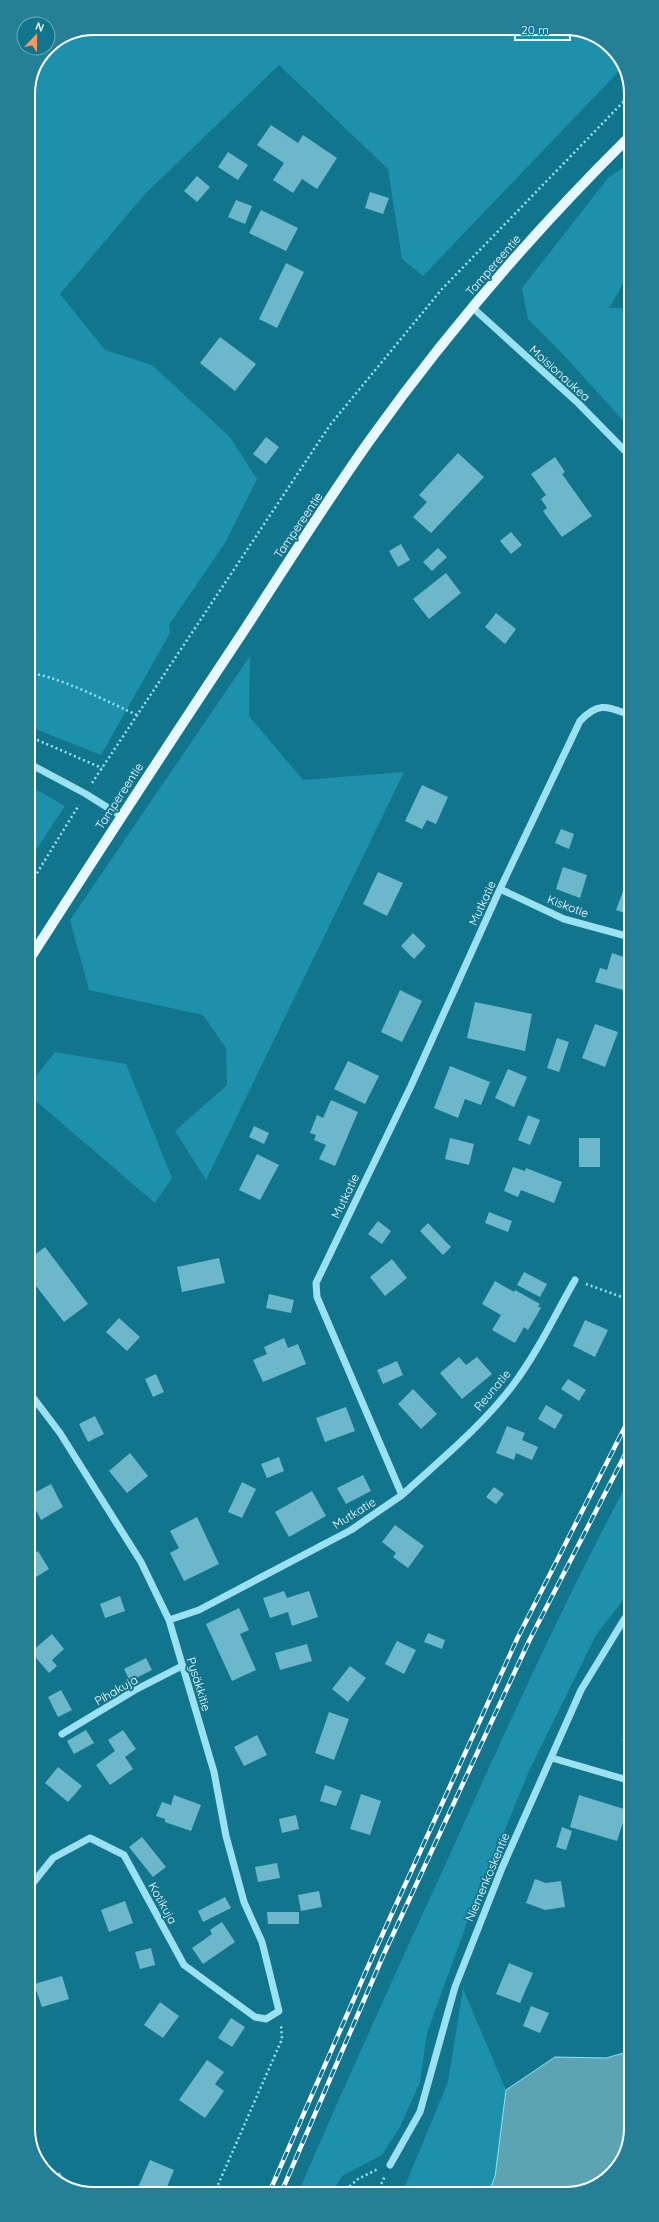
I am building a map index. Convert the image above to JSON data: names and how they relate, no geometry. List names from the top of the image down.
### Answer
{
  "streets": {
    "main road": ["Tampereentie"],
    "street": [
      "Moisionaukea",
      "Mutkatie",
      "Kiskotie",
      "Reunatie",
      "Pysäkkitie",
      "Pihakuja",
      "Niemenkoskentie",
      "Kotikuja"
    ]
  },
  "crossings": [
    ["Tampereentie", "Moisionaukea"],
    ["Mutkatie", "Kiskotie"],
    ["Mutkatie", "Reunatie"],
    ["Mutkatie", "Pysäkkitie"],
    ["Pysäkkitie", "Pihakuja"],
    ["Pysäkkitie", "Kotikuja"]
  ],
  "scale_bar": "20 m",
  "north": "top"
}
